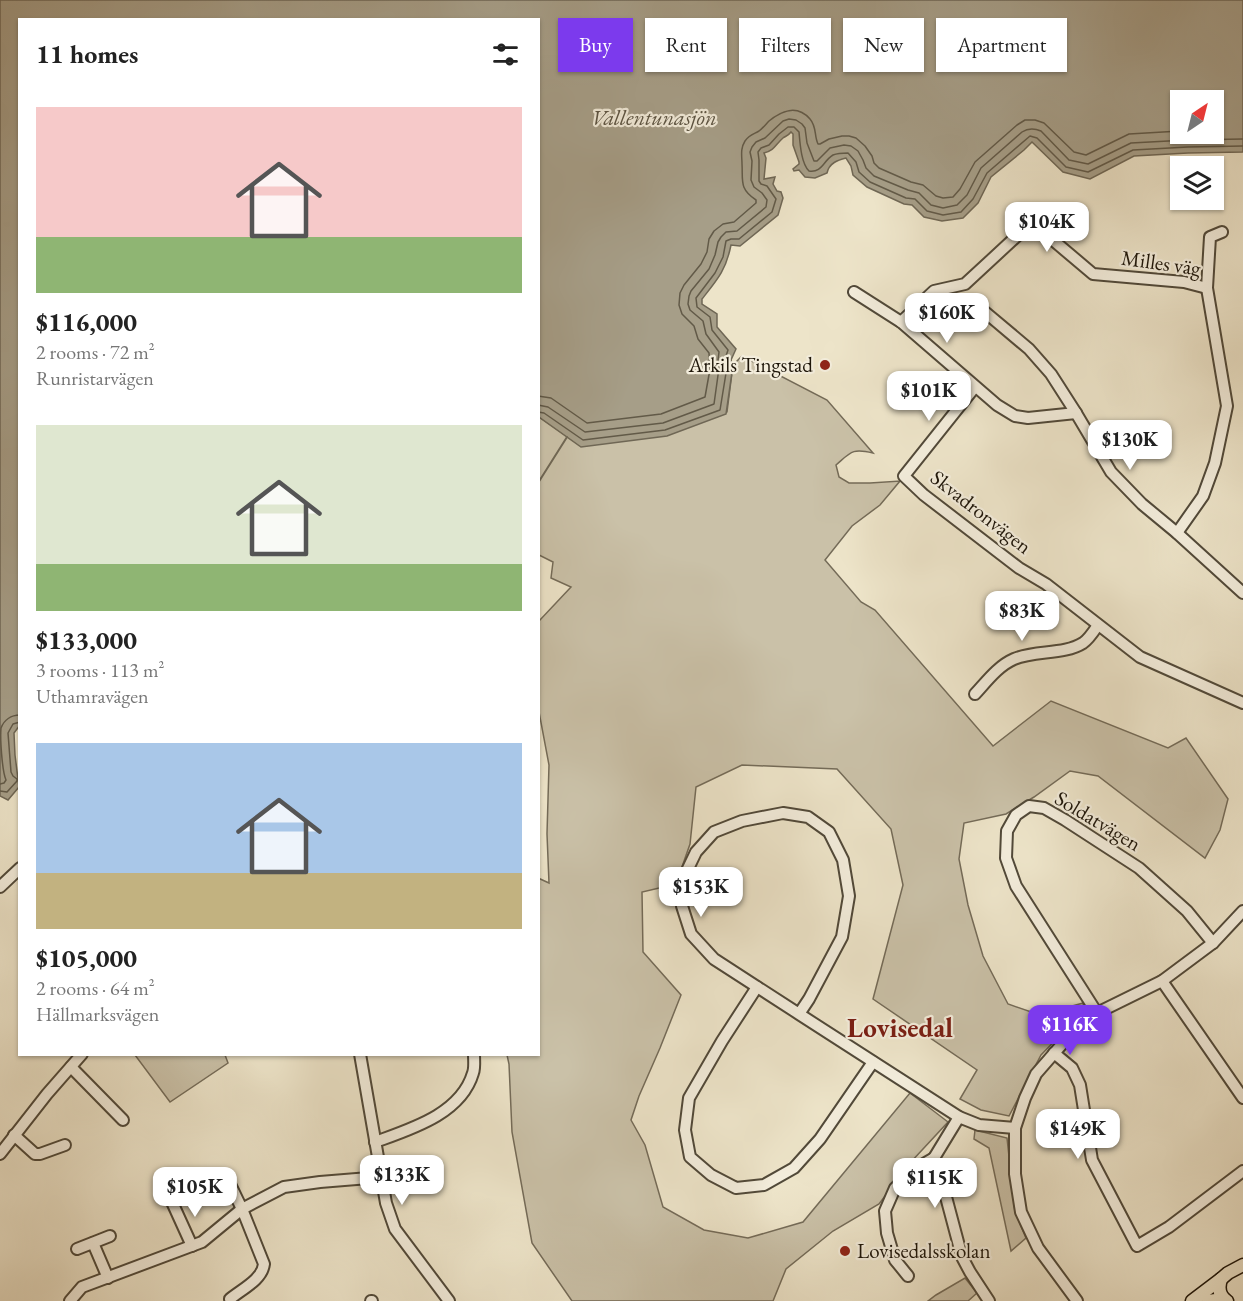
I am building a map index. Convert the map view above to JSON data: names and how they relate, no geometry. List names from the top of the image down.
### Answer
{
  "streets": {
    "street": ["Milles väg", "Skvadronvägen", "Soldatvägen"]
  },
  "districts": ["Lovisedal"],
  "water": ["Vallentunasjön"],
  "places": ["Arkils Tingstad", "Lovisedalsskolan"],
  "north": "top right",
  "page": {
    "chip": [
      "Buy",
      "Rent",
      "Filters",
      "New",
      "Apartment"
    ],
    "heading": "11 homes",
    "list": [
      {
        "name": "$116,000",
        "note": "2 rooms · 72 m² · Runristarvägen"
      },
      {
        "name": "$133,000",
        "note": "3 rooms · 113 m² · Uthamravägen"
      },
      {
        "name": "$105,000",
        "note": "2 rooms · 64 m² · Hällmarksvägen"
      }
    ],
    "price": [
      "$104K",
      "$160K",
      "$101K",
      "$130K",
      "$83K",
      "$153K",
      "$116K",
      "$149K",
      "$133K",
      "$115K",
      "$105K"
    ]
  }
}
